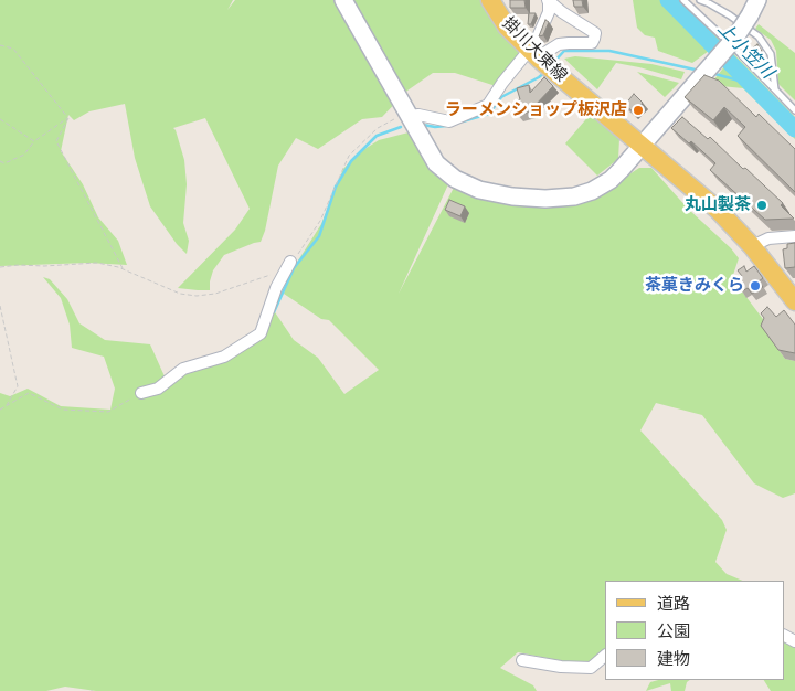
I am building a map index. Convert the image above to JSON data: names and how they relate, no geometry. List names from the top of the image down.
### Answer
{
  "streets": {
    "main road": ["掛川大東線"]
  },
  "water": ["上小笠川"],
  "places": ["ラーメンショップ板沢店", "丸山製茶", "茶菓きみくら"],
  "legend": ["道路", "公園", "建物"]
}
